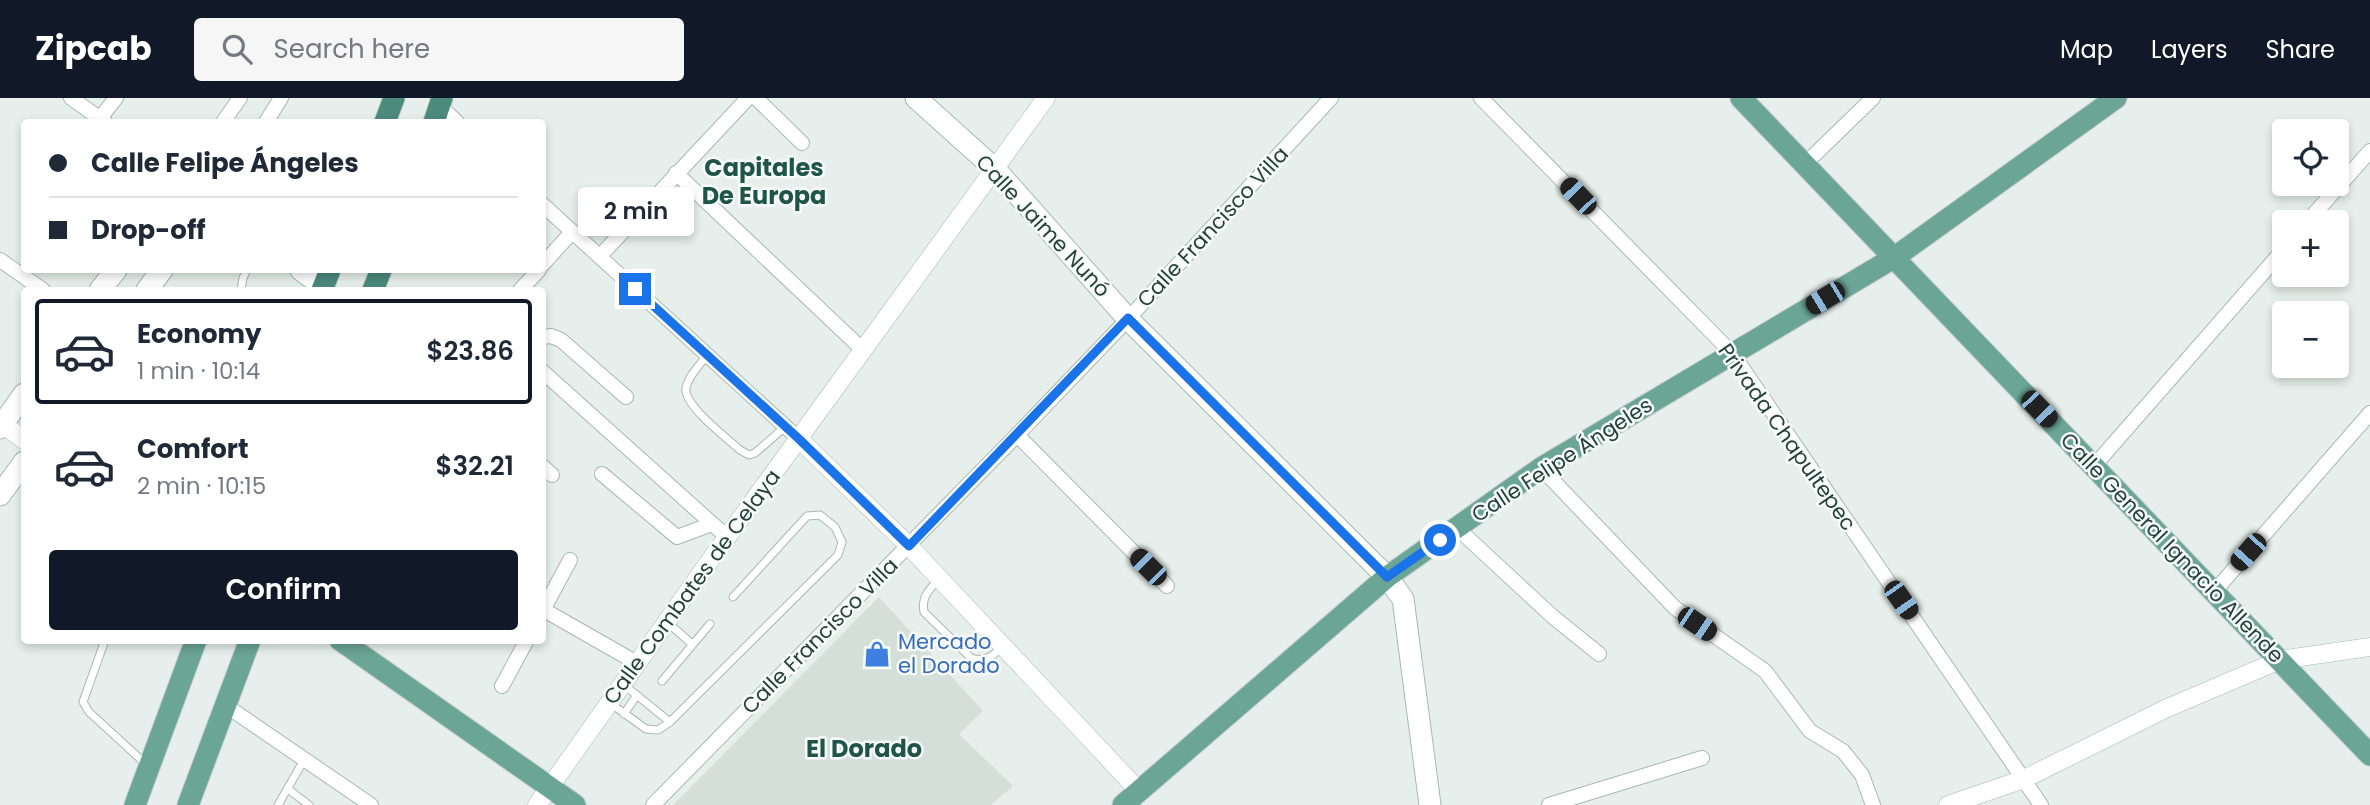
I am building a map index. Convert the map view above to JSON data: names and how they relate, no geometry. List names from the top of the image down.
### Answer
{
  "streets": {
    "main road": ["Calle Jaime Nunó", "Calle Felipe Ángeles", "Calle General Ignacio Allende"],
    "street": ["Calle Francisco Villa", "Privada Chapultepec", "Calle Combates de Celaya"]
  },
  "crossings": [
    ["Calle Jaime Nunó", "Calle Francisco Villa"],
    ["Calle Jaime Nunó", "Calle Felipe Ángeles"],
    ["Calle Jaime Nunó", "Calle Combates de Celaya"],
    ["Privada Chapultepec", "Calle Felipe Ángeles"],
    ["Calle Felipe Ángeles", "Calle General Ignacio Allende"]
  ],
  "districts": ["Capitales De Europa", "El Dorado"],
  "places": {
    "shop": ["Mercado el Dorado"]
  },
  "page": {
    "header": "Zipcab",
    "search": "Search here",
    "nav": ["Map", "Layers", "Share"],
    "map_buttons": ["+", "−"],
    "banner": ["Calle Felipe Ángeles", "Drop-off"],
    "bubble": "2 min",
    "list": [
      {
        "name": "Economy",
        "note": "1 min · 10:14",
        "value": "$23.86"
      },
      {
        "name": "Comfort",
        "note": "2 min · 10:15",
        "value": "$32.21"
      }
    ],
    "buttons": "Confirm"
  }
}
